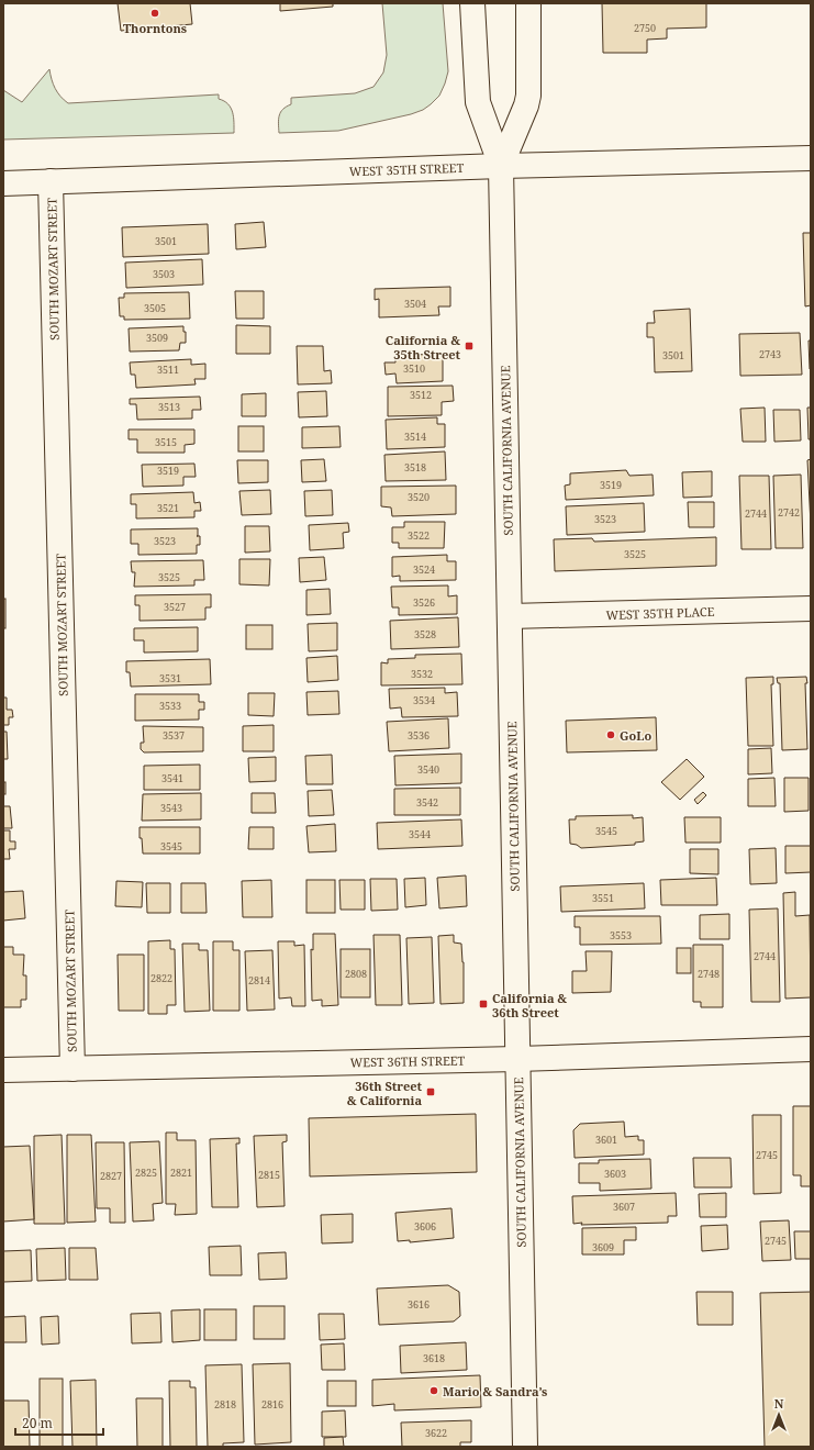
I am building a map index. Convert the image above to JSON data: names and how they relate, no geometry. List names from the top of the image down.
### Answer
{
  "streets": {
    "street": [
      "WEST 35TH STREET",
      "SOUTH MOZART STREET",
      "SOUTH CALIFORNIA AVENUE",
      "WEST 35TH PLACE",
      "WEST 36TH STREET"
    ]
  },
  "crossings": [
    ["WEST 35TH STREET", "SOUTH MOZART STREET"],
    ["WEST 35TH STREET", "SOUTH CALIFORNIA AVENUE"],
    ["SOUTH MOZART STREET", "WEST 36TH STREET"],
    ["SOUTH CALIFORNIA AVENUE", "WEST 35TH PLACE"],
    ["SOUTH CALIFORNIA AVENUE", "WEST 36TH STREET"]
  ],
  "places": {
    "other": ["Thorntons", "GoLo", "Mario & Sandra’s"],
    "transit": ["California & 35th Street", "California & 36th Street", "36th Street & California"]
  },
  "house_numbers": [
    "2750",
    "3501",
    "3503",
    "3504",
    "3505",
    "3509",
    "2743",
    "3501",
    "3510",
    "3511",
    "3512",
    "3513",
    "3514",
    "3515",
    "3518",
    "3519",
    "3519",
    "3520",
    "3521",
    "2742",
    "2744",
    "3523",
    "3522",
    "3523",
    "3525",
    "3524",
    "3525",
    "3526",
    "3527",
    "3528",
    "3532",
    "3531",
    "3534",
    "3533",
    "3537",
    "3536",
    "3540",
    "3541",
    "3542",
    "3543",
    "3545",
    "3544",
    "3545",
    "3551",
    "3553",
    "2744",
    "2808",
    "2748",
    "2822",
    "2814",
    "3601",
    "2745",
    "2825",
    "2821",
    "3603",
    "2815",
    "2827",
    "3607",
    "3606",
    "2745",
    "3609",
    "3616",
    "3618",
    "2818",
    "2816",
    "3622"
  ],
  "scale_bar": "20 m",
  "north": "top"
}
